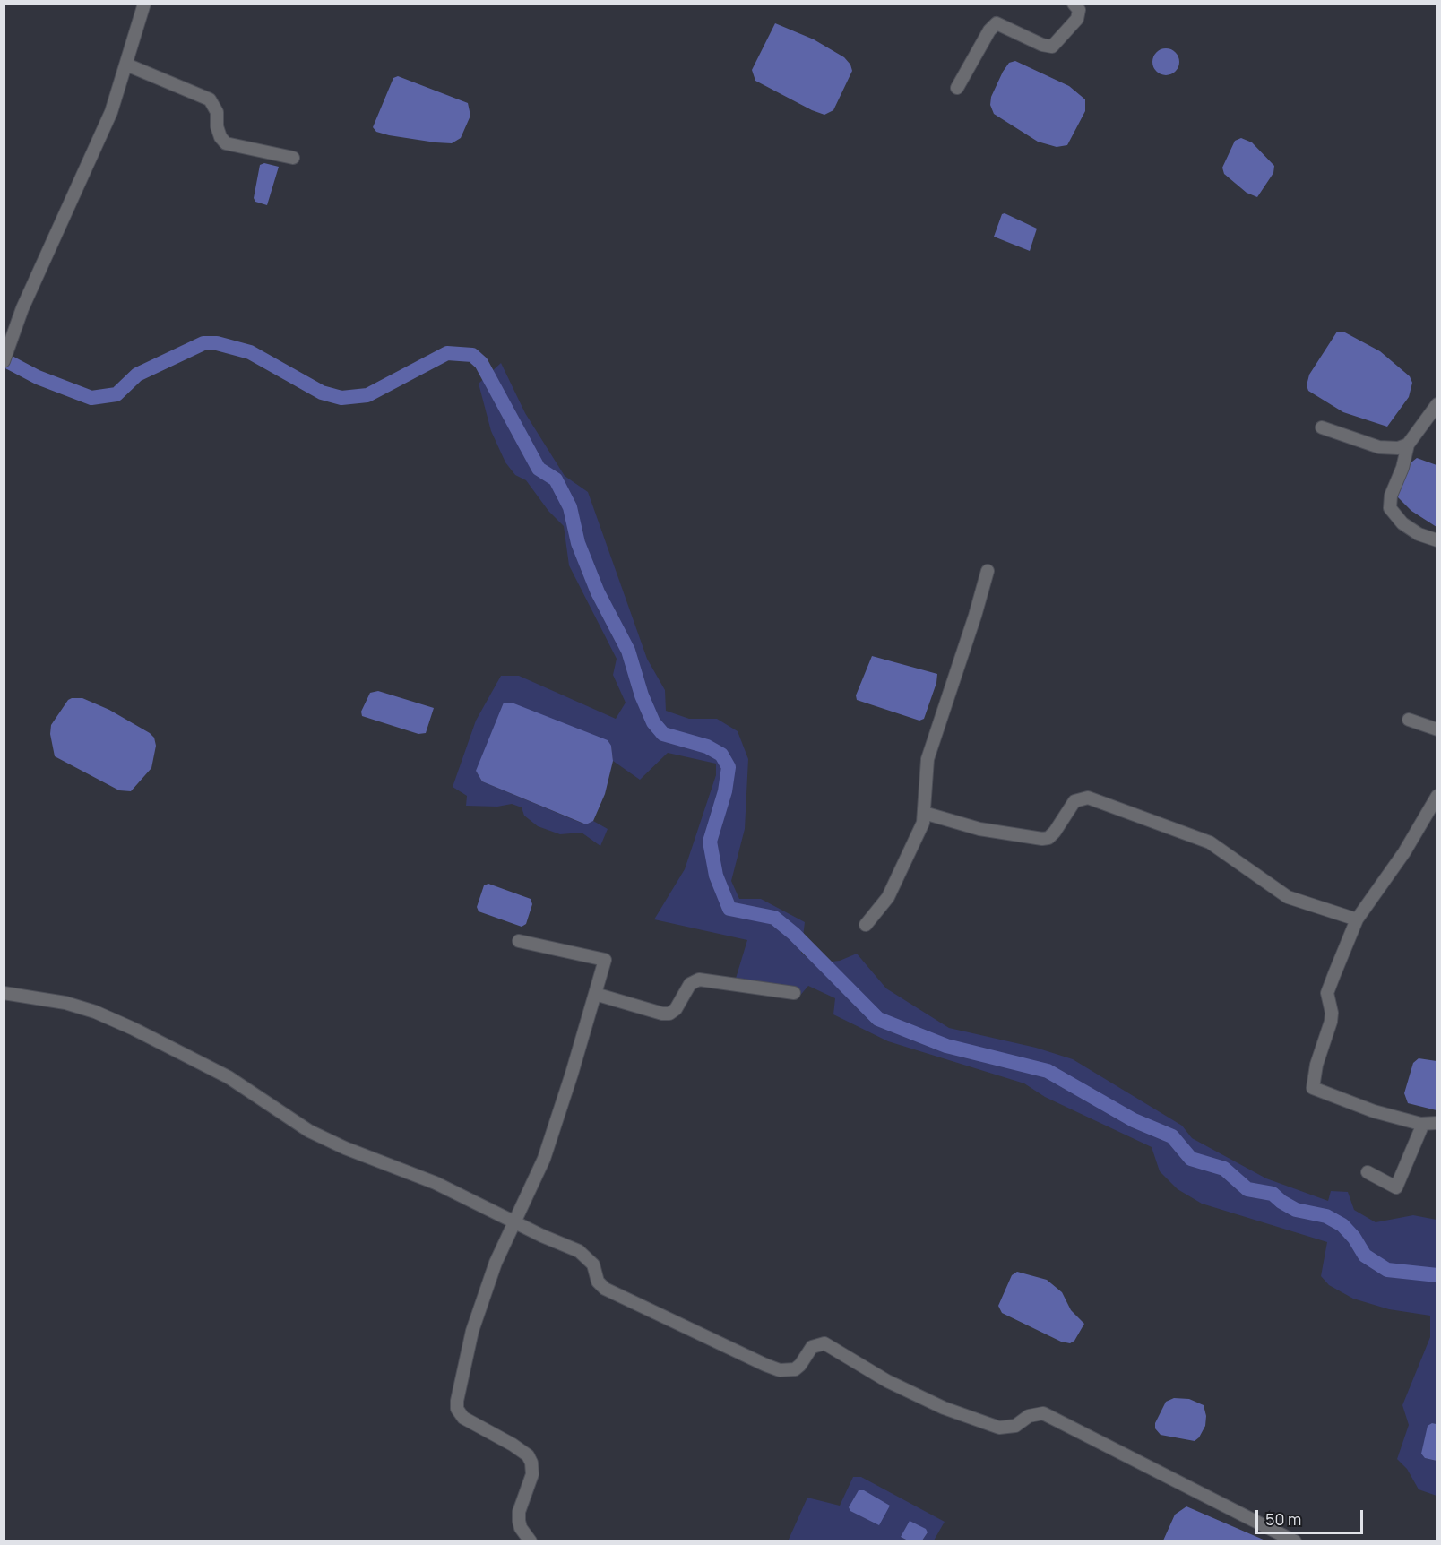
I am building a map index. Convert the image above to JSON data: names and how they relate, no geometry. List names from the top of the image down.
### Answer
{
  "scale_bar": "50 m"
}
